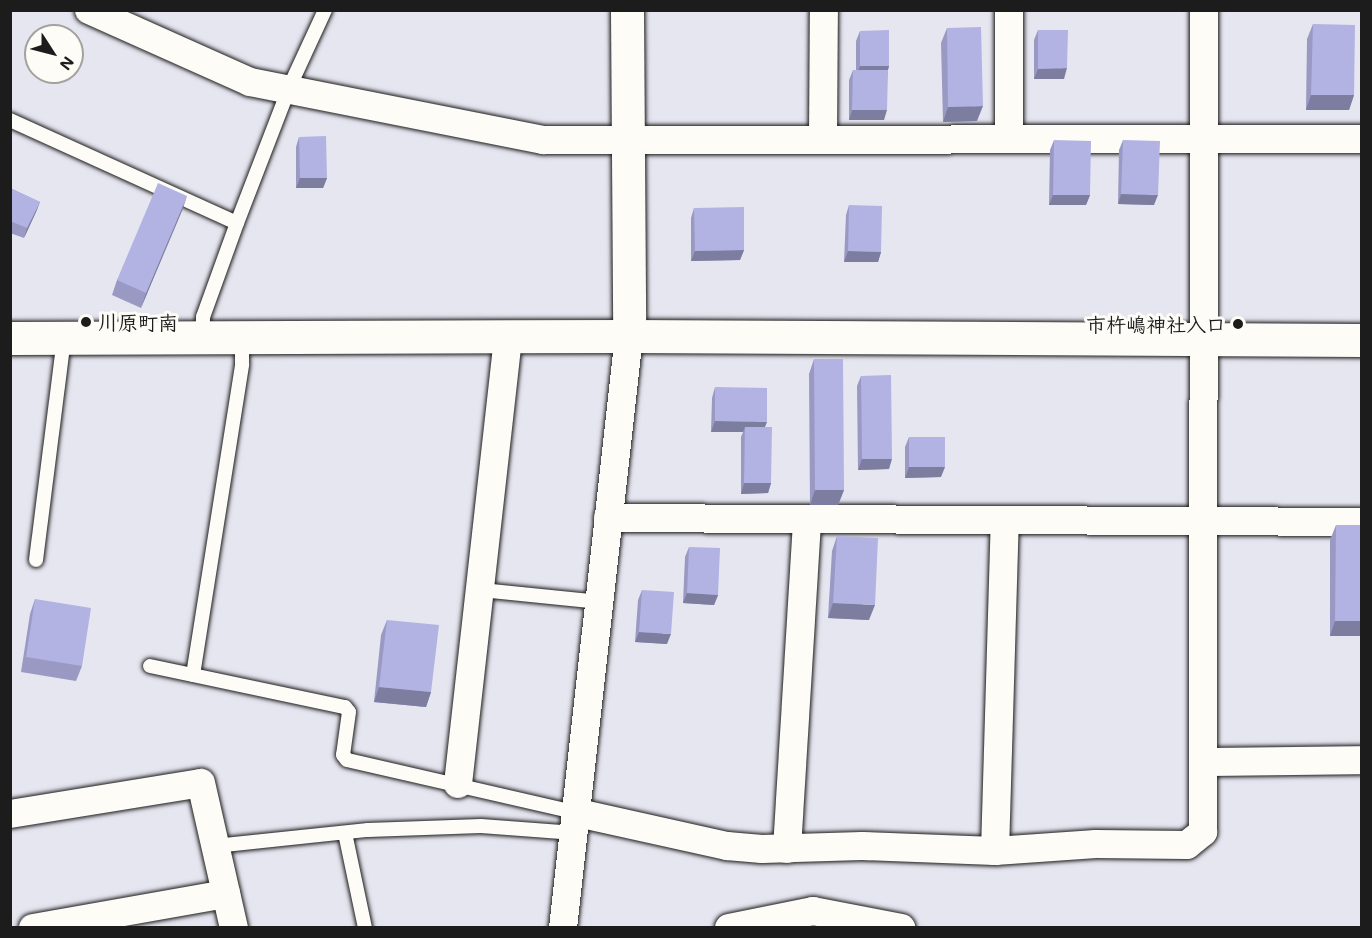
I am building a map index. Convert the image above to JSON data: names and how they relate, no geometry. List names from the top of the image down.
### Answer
{
  "places": ["川原町南", "市杵嶋神社入口"],
  "north": "bottom right"
}
